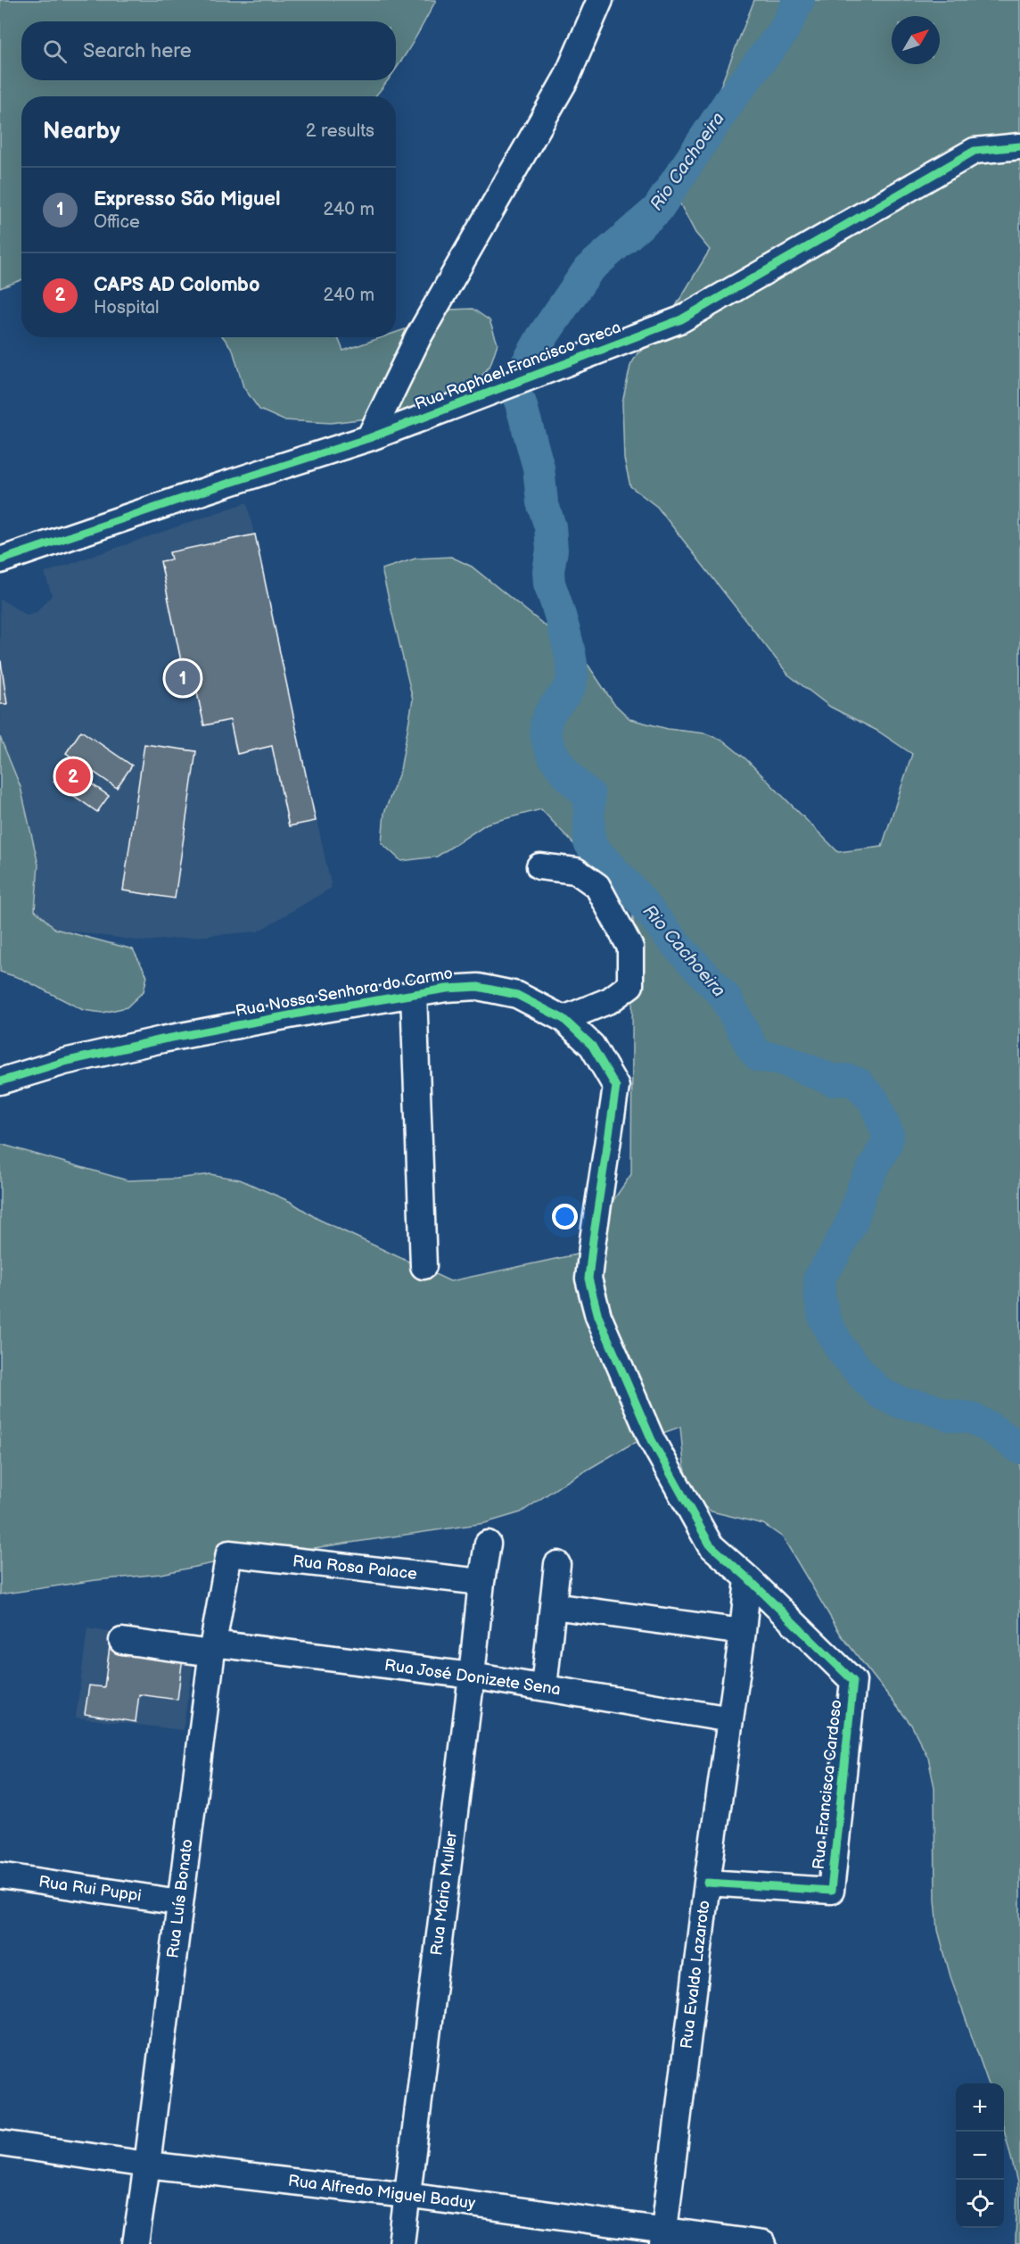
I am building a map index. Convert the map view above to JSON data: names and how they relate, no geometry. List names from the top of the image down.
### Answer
{
  "streets": {
    "street": [
      "Rua Raphael Francisco Greca",
      "Rua Nossa Senhora do Carmo",
      "Rua Rosa Palace",
      "Rua José Donizete Sena",
      "Rua Francisca Cardoso",
      "Rua Rui Puppi",
      "Rua Mário Muller",
      "Rua Luís Bonato",
      "Rua Evaldo Lazaroto",
      "Rua Alfredo Miguel Baduy"
    ]
  },
  "crossings": [
    ["Rua Nossa Senhora do Carmo", "Rua Francisca Cardoso"],
    ["Rua Nossa Senhora do Carmo", "Rua Evaldo Lazaroto"],
    ["Rua Rosa Palace", "Rua Mário Muller"],
    ["Rua Rosa Palace", "Rua Luís Bonato"],
    ["Rua José Donizete Sena", "Rua Mário Muller"],
    ["Rua José Donizete Sena", "Rua Luís Bonato"],
    ["Rua José Donizete Sena", "Rua Evaldo Lazaroto"],
    ["Rua Francisca Cardoso", "Rua Evaldo Lazaroto"],
    ["Rua Rui Puppi", "Rua Luís Bonato"],
    ["Rua Mário Muller", "Rua Alfredo Miguel Baduy"],
    ["Rua Luís Bonato", "Rua Alfredo Miguel Baduy"],
    ["Rua Evaldo Lazaroto", "Rua Alfredo Miguel Baduy"]
  ],
  "water": ["Rio Cachoeira"],
  "north": "top right",
  "page": {
    "search": "Search here",
    "heading": ["Nearby", "2 results"],
    "list": [
      {
        "mark": "1",
        "name": "Expresso São Miguel",
        "note": "Office",
        "value": "240 m"
      },
      {
        "mark": "2",
        "name": "CAPS AD Colombo",
        "note": "Hospital",
        "value": "240 m"
      }
    ],
    "pins": ["1", "2"],
    "map_buttons": ["+", "−"]
  }
}
